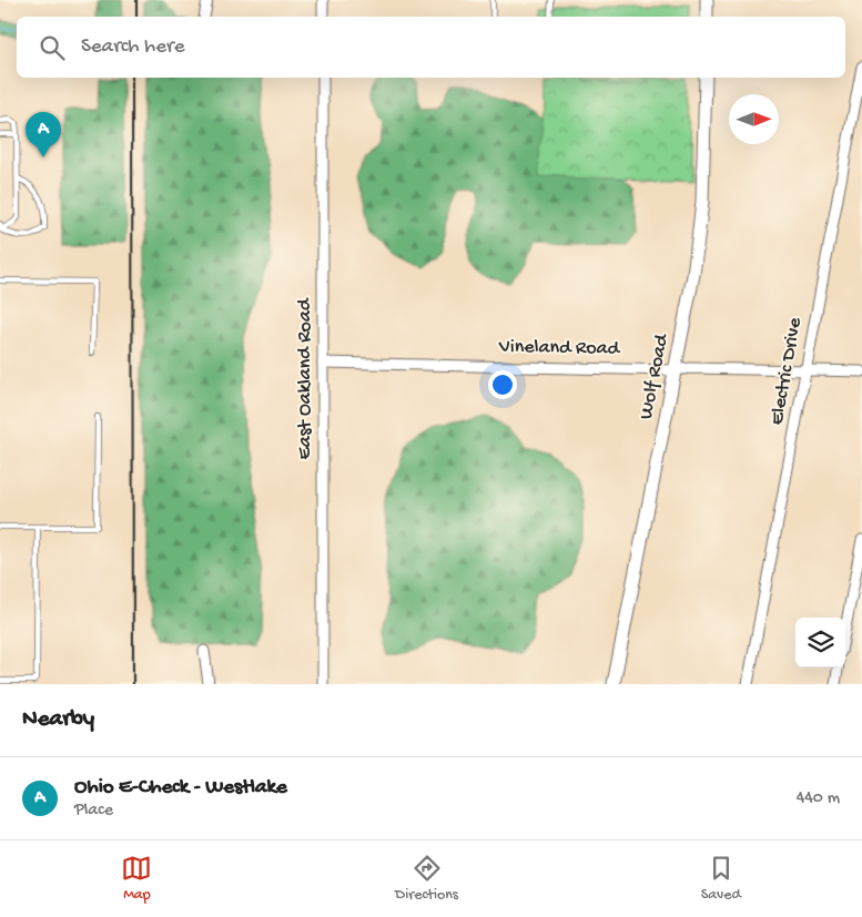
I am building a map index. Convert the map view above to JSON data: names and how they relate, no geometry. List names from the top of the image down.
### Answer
{
  "streets": {
    "street": [
      "Vineland Road",
      "Electric Drive",
      "Wolf Road",
      "East Oakland Road"
    ]
  },
  "crossings": [
    ["Vineland Road", "Electric Drive"],
    ["Vineland Road", "Wolf Road"],
    ["Vineland Road", "East Oakland Road"]
  ],
  "north": "right",
  "page": {
    "search": "Search here",
    "pins": "A",
    "heading": "Nearby",
    "list": [
      {
        "mark": "A",
        "name": "Ohio E-Check - Westlake",
        "note": "Place",
        "value": "440 m"
      }
    ],
    "nav": ["Map", "Directions", "Saved"]
  }
}
